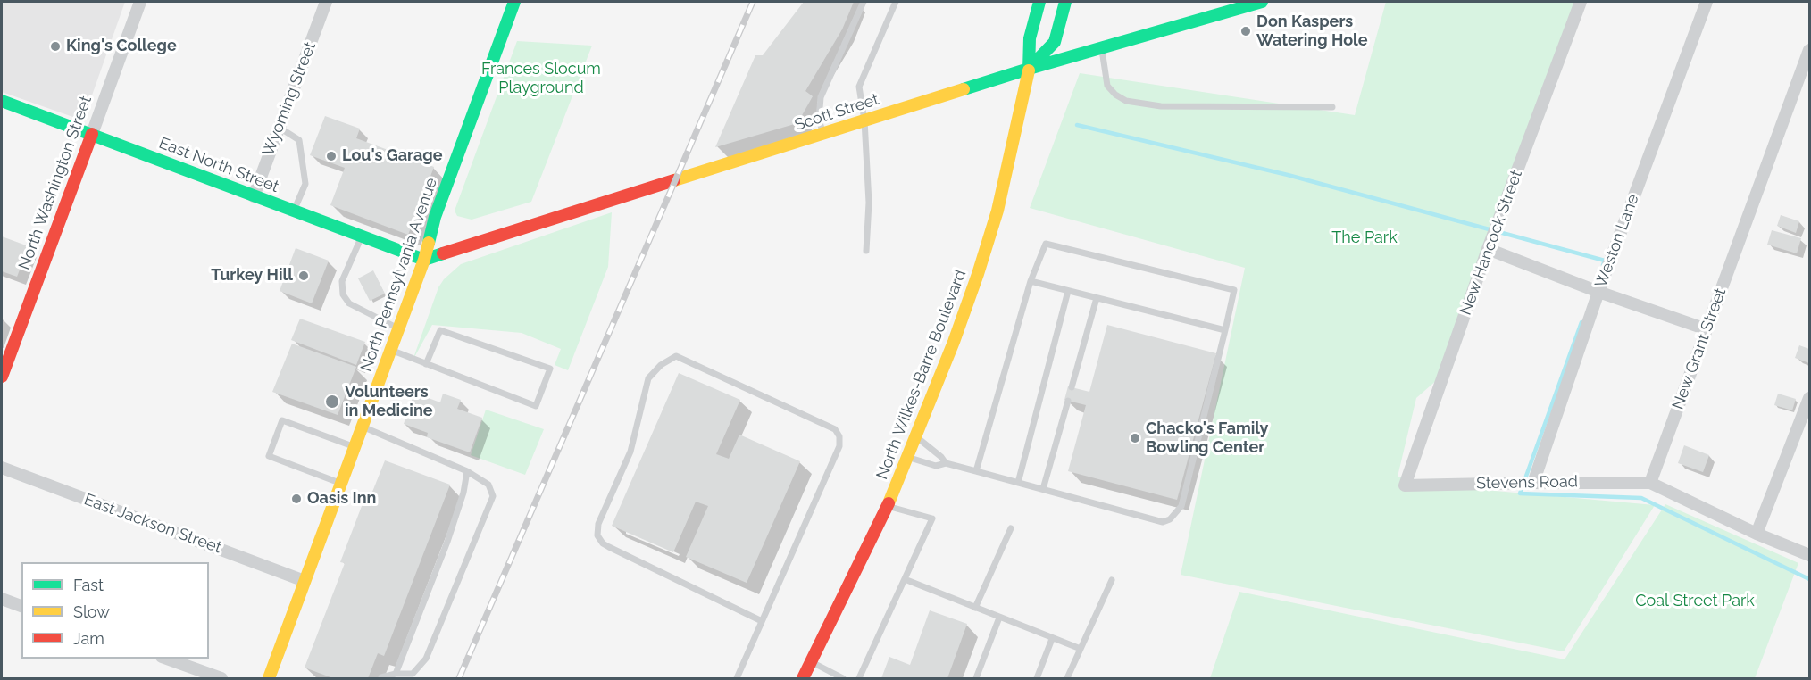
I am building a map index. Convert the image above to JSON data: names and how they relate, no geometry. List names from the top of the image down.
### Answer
{
  "streets": {
    "main road": [
      "Scott Street",
      "East North Street",
      "North Washington Street",
      "North Pennsylvania Avenue",
      "North Wilkes-Barre Boulevard"
    ],
    "street": [
      "Wyoming Street",
      "Weston Lane",
      "New Hancock Street",
      "New Grant Street",
      "Stevens Road",
      "East Jackson Street"
    ]
  },
  "crossings": [
    ["Wyoming Street", "East North Street"],
    ["Scott Street", "East North Street"],
    ["Scott Street", "North Pennsylvania Avenue"],
    ["Scott Street", "North Wilkes-Barre Boulevard"],
    ["East North Street", "North Washington Street"],
    ["East North Street", "North Pennsylvania Avenue"],
    ["Weston Lane", "Stevens Road"],
    ["New Hancock Street", "Stevens Road"],
    ["North Pennsylvania Avenue", "East Jackson Street"],
    ["New Grant Street", "Stevens Road"]
  ],
  "parks": ["Frances Slocum Playground", "The Park", "Coal Street Park"],
  "places": [
    "Don Kaspers Watering Hole",
    "King's College",
    "Lou's Garage",
    "Turkey Hill",
    "Volunteers in Medicine",
    "Chacko's Family Bowling Center",
    "Oasis Inn"
  ],
  "legend": ["Fast", "Slow", "Jam"]
}
